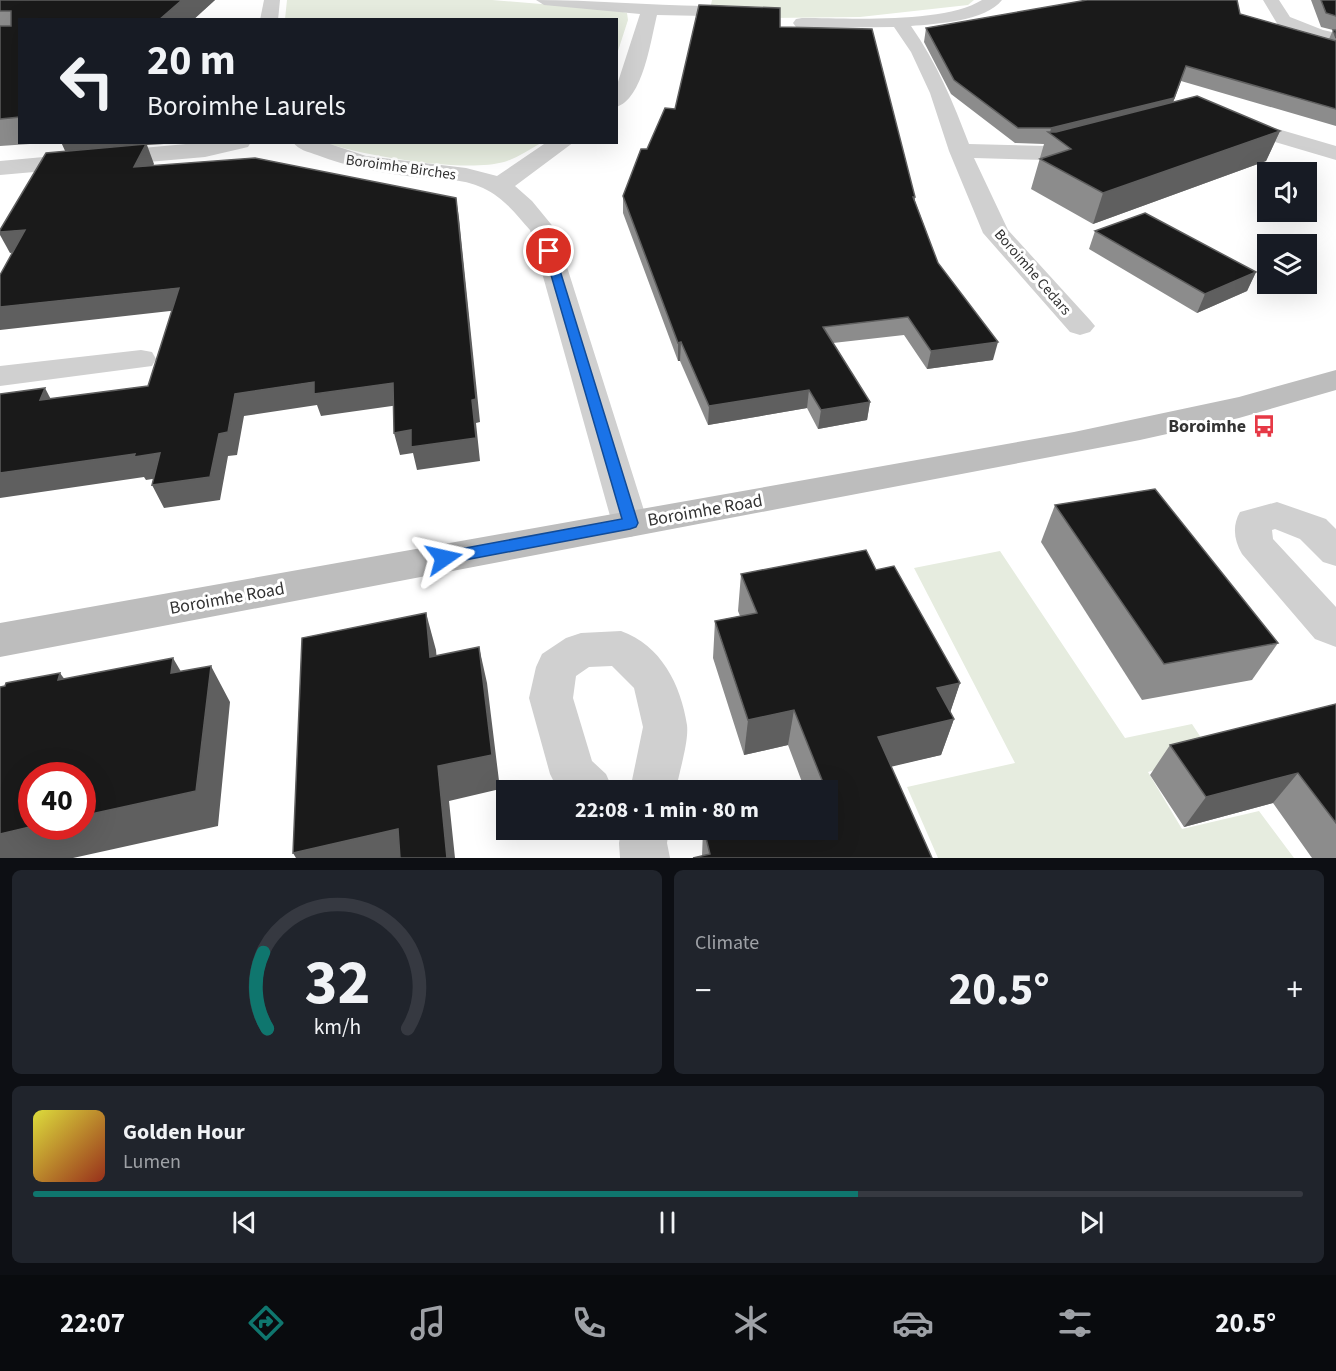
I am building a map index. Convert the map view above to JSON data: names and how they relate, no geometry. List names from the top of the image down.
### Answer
{
  "streets": {
    "street": ["Boroimhe Birches", "Boroimhe Cedars", "Boroimhe Road"]
  },
  "places": {
    "bus stop": ["Boroimhe"]
  },
  "page": {
    "turn": ["20 m", "Boroimhe Laurels"],
    "limit": "40",
    "trip": "22:08 · 1 min · 80 m",
    "tile": "Climate",
    "heat": ["−", "20.5°", "+"],
    "song": ["Golden Hour", "Lumen"],
    "tabs": ["22:07", "20.5°"],
    "gauge": ["32", "km/h"]
  }
}
